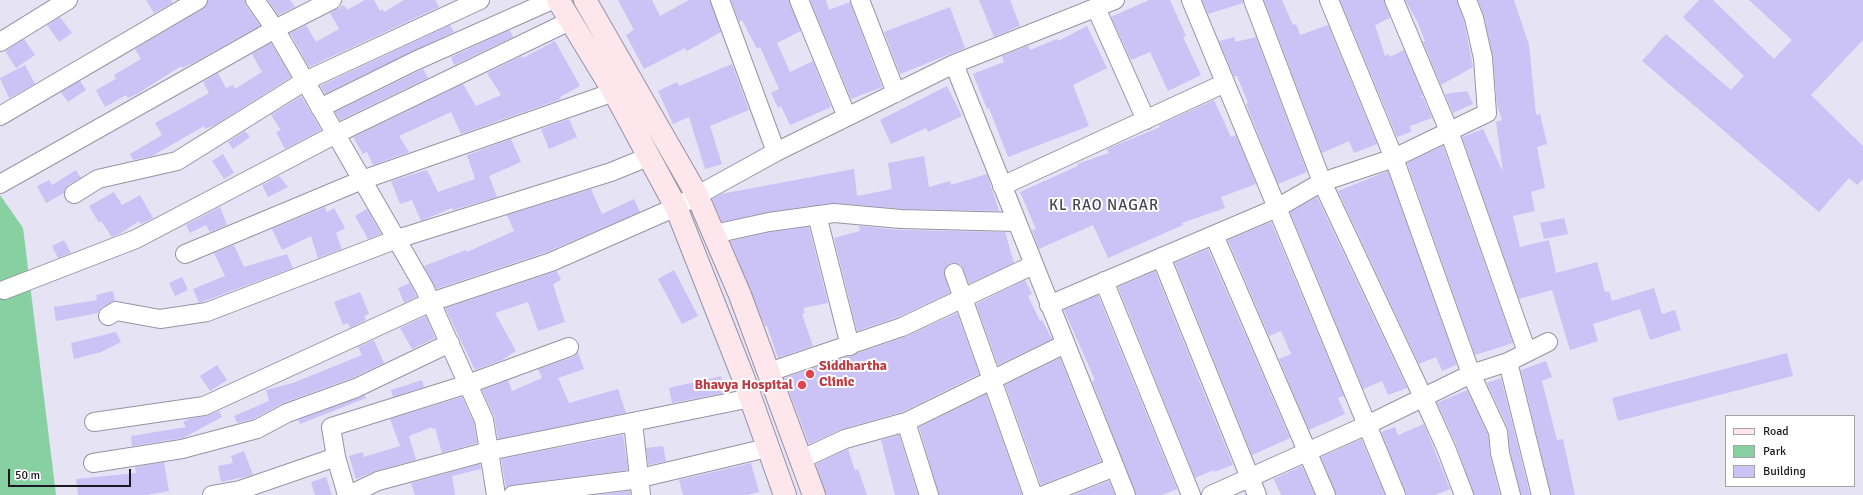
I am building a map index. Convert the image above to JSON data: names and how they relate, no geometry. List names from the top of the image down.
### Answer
{
  "districts": ["KL RAO NAGAR"],
  "places": ["Siddhartha Clinic", "Bhavya Hospital"],
  "legend": ["Road", "Park", "Building"],
  "scale_bar": "50 m"
}
